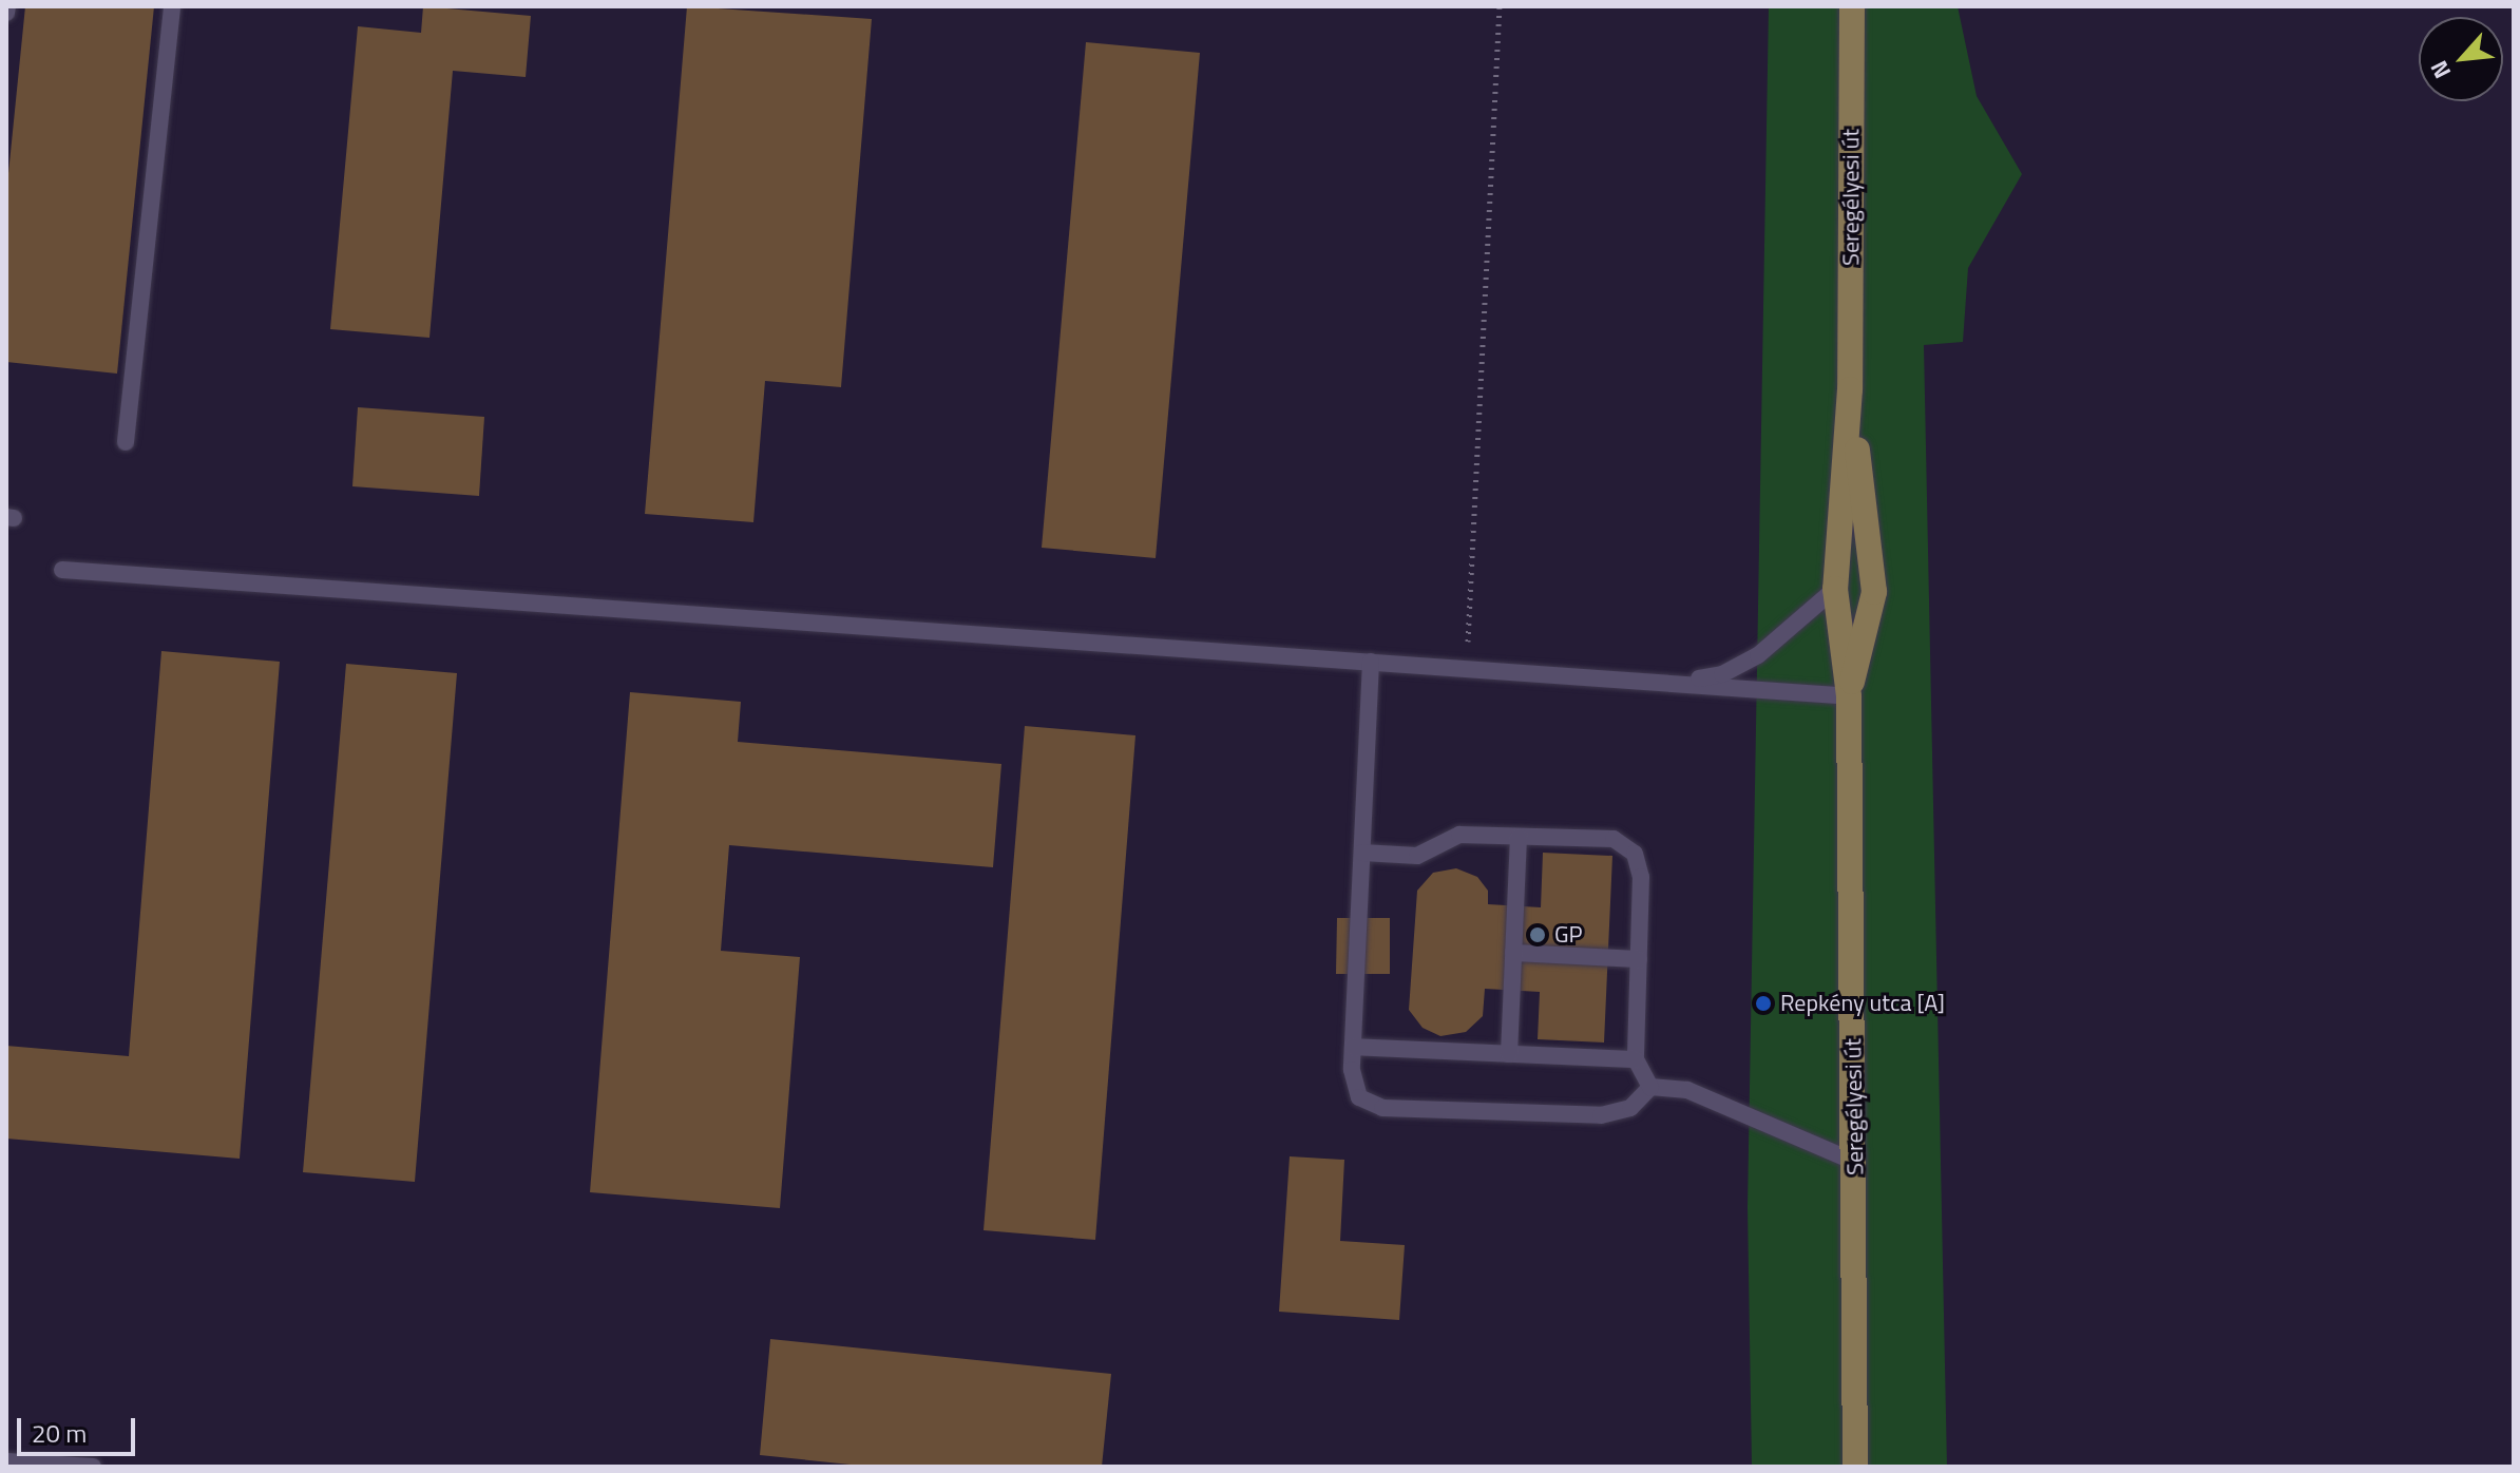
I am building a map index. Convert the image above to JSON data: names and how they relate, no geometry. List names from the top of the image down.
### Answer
{
  "streets": {
    "main road": ["Seregélyesi út"]
  },
  "places": ["GP", "Repkény utca [A]"],
  "scale_bar": "20 m",
  "north": "bottom left"
}
